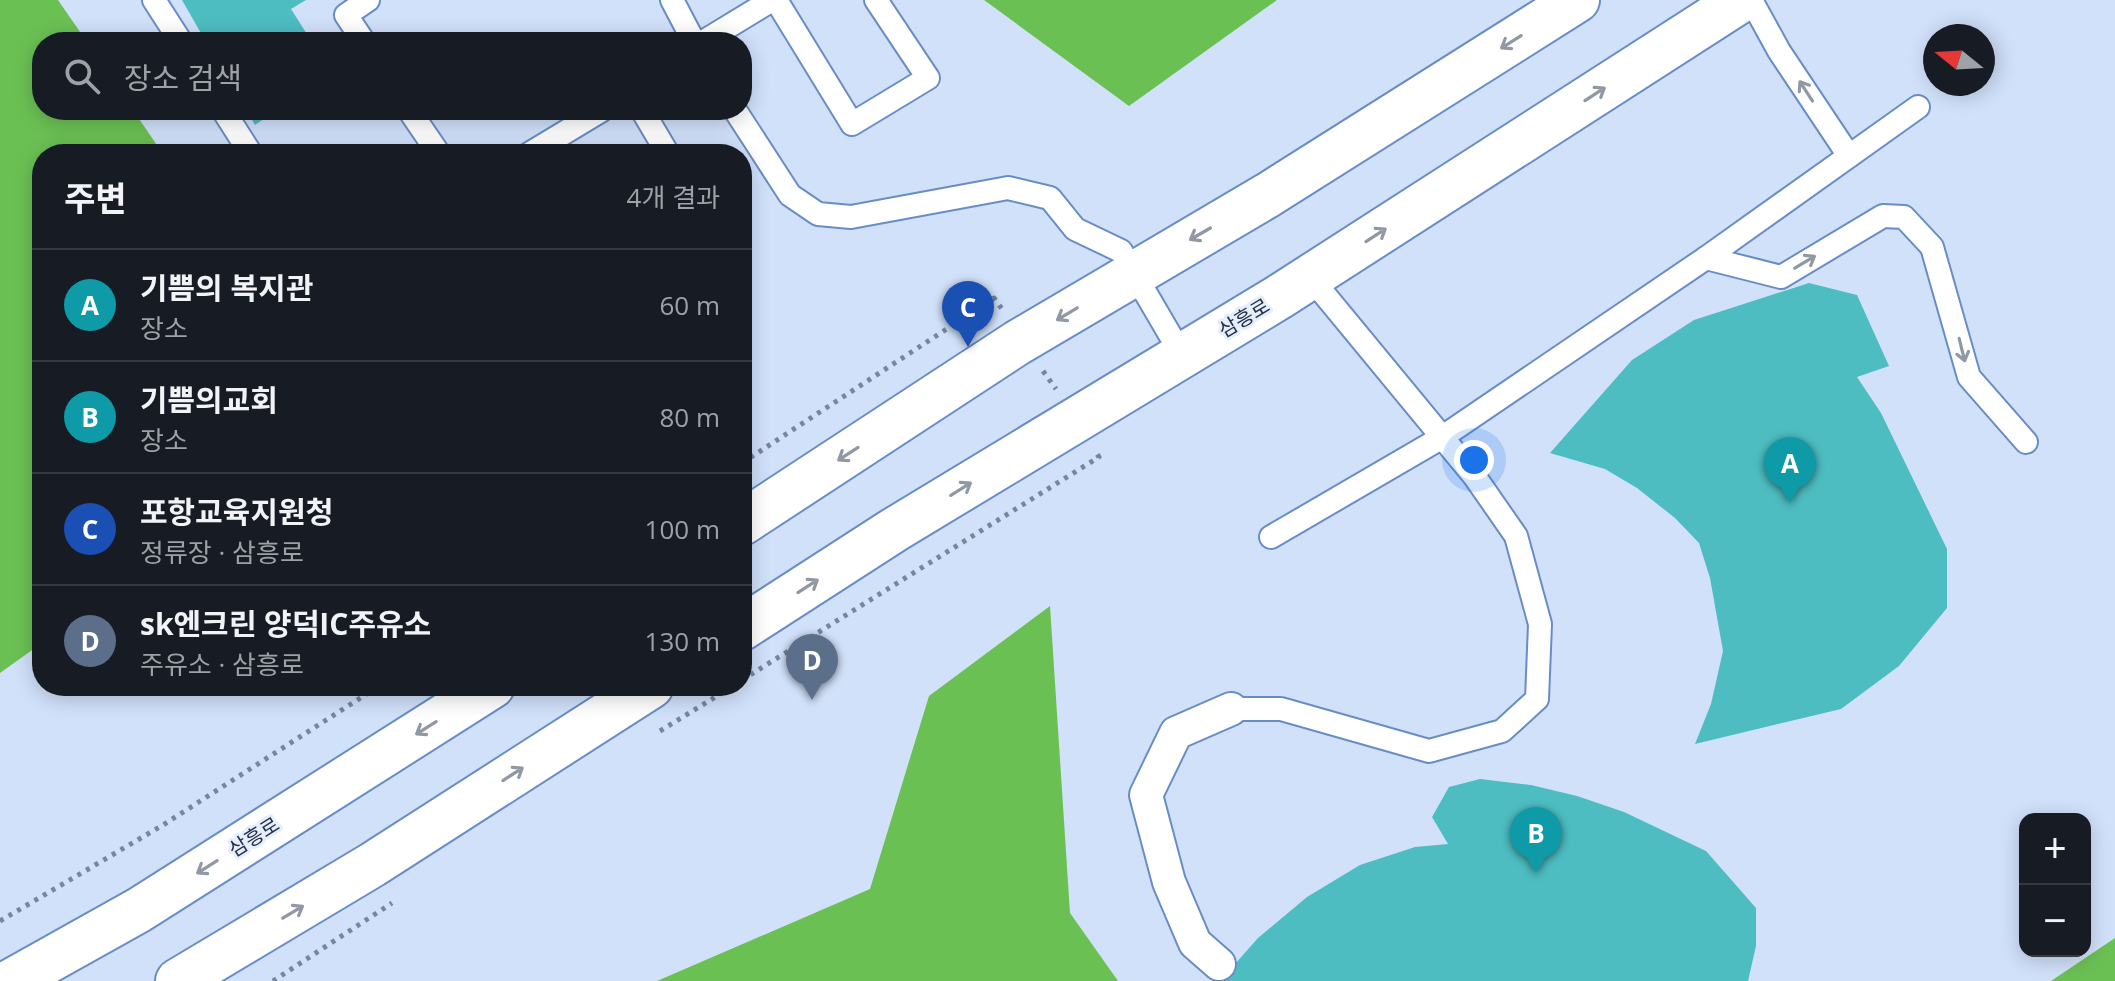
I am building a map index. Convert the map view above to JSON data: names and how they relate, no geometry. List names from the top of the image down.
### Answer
{
  "streets": {
    "main road": ["삼흥로"]
  },
  "north": "left",
  "page": {
    "search": "장소 검색",
    "heading": ["주변", "4개 결과"],
    "list": [
      {
        "mark": "A",
        "name": "기쁨의 복지관",
        "note": "장소",
        "value": "60 m"
      },
      {
        "mark": "B",
        "name": "기쁨의교회",
        "note": "장소",
        "value": "80 m"
      },
      {
        "mark": "C",
        "name": "포항교육지원청",
        "note": "정류장 · 삼흥로",
        "value": "100 m"
      },
      {
        "mark": "D",
        "name": "sk엔크린 양덕IC주유소",
        "note": "주유소 · 삼흥로",
        "value": "130 m"
      }
    ],
    "pins": [
      "C",
      "A",
      "D",
      "B"
    ],
    "map_buttons": ["+", "−"]
  }
}
